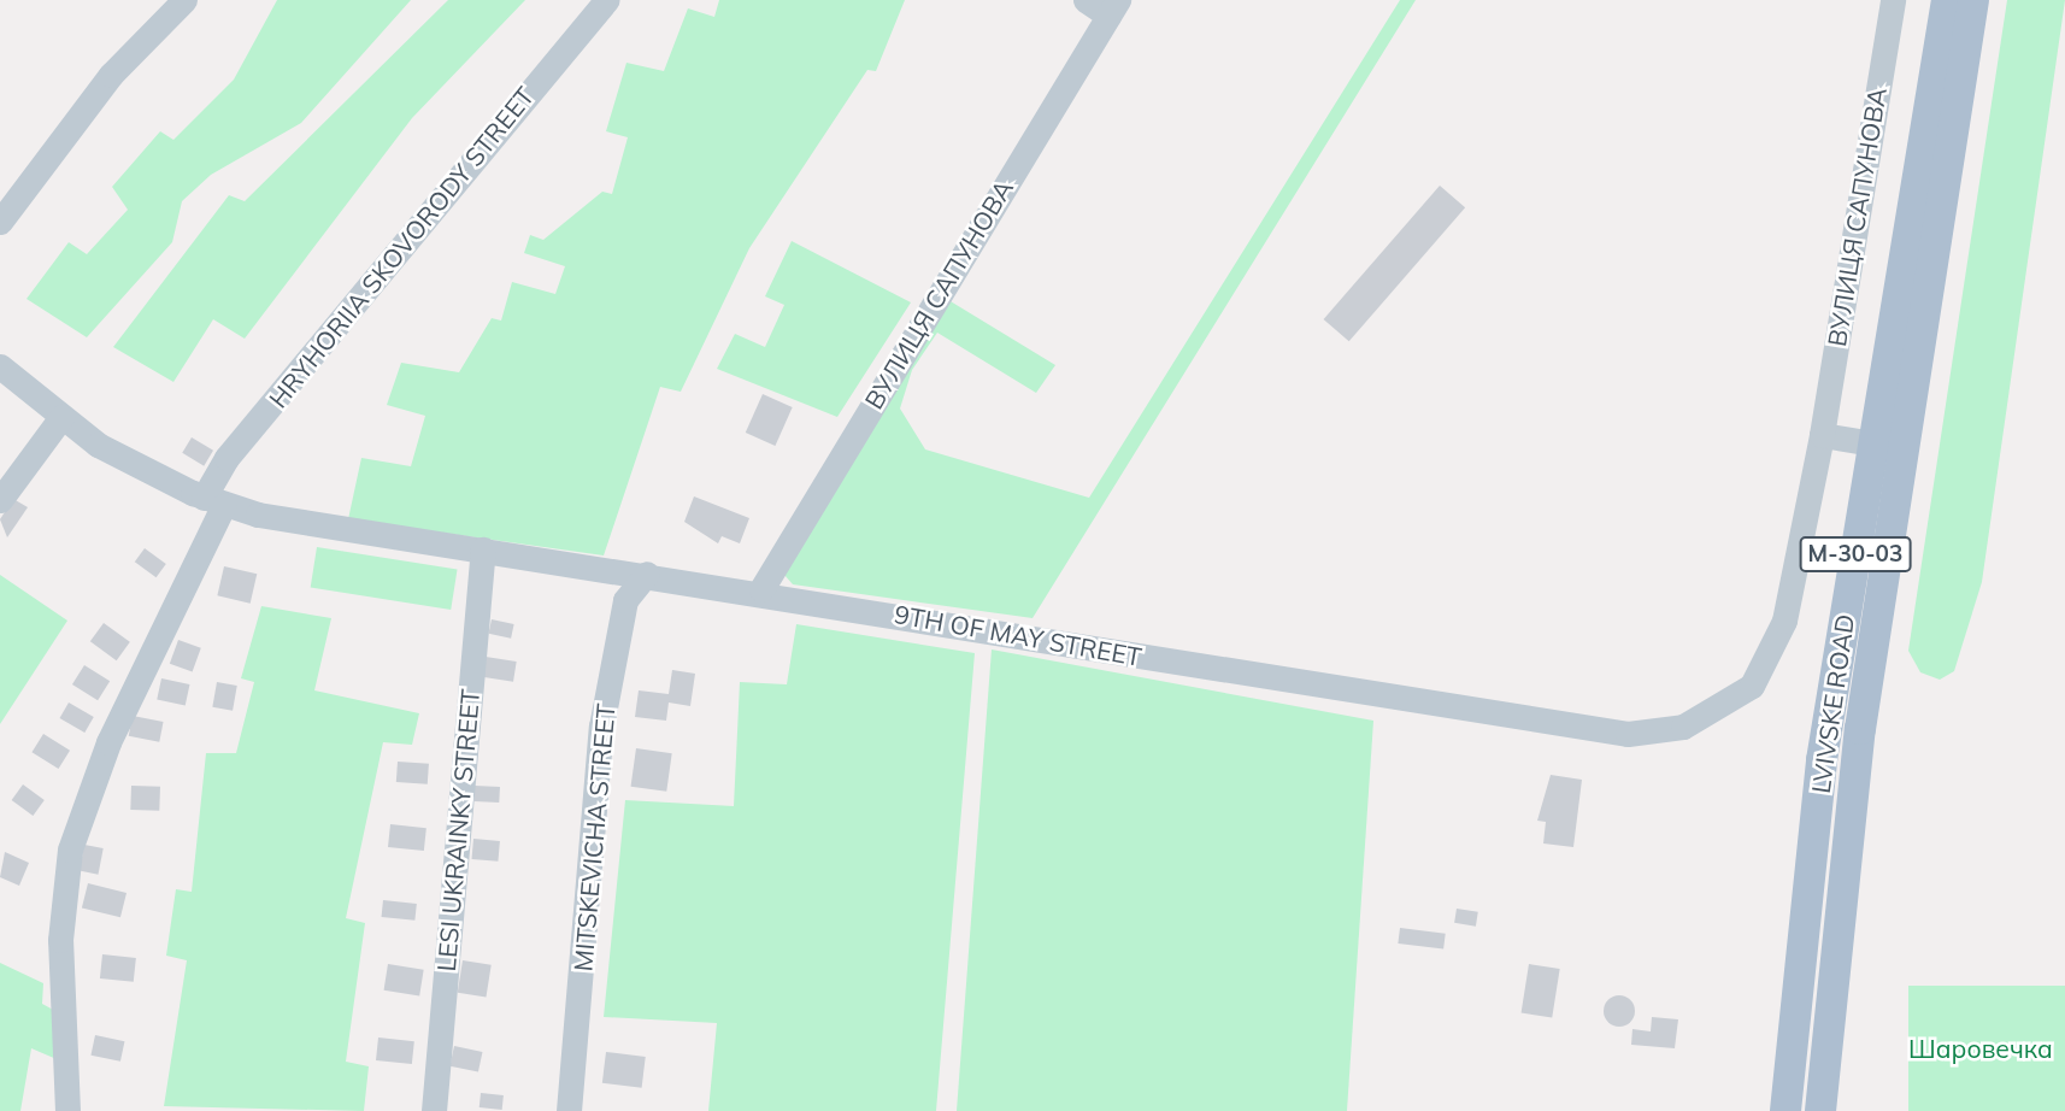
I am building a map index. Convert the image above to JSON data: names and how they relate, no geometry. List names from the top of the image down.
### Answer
{
  "streets": {
    "main road": ["М-30-03", "LVIVSKE ROAD"],
    "street": [
      "ВУЛИЦЯ САПУНОВА",
      "HRYHORIIA SKOVORODY STREET",
      "9TH OF MAY STREET",
      "LESI UKRAINKY STREET",
      "MITSKEVICHA STREET"
    ]
  },
  "crossings": [
    ["ВУЛИЦЯ САПУНОВА", "9TH OF MAY STREET"],
    ["HRYHORIIA SKOVORODY STREET", "9TH OF MAY STREET"],
    ["9TH OF MAY STREET", "LESI UKRAINKY STREET"],
    ["9TH OF MAY STREET", "MITSKEVICHA STREET"]
  ],
  "parks": ["Шаровечка"]
}
